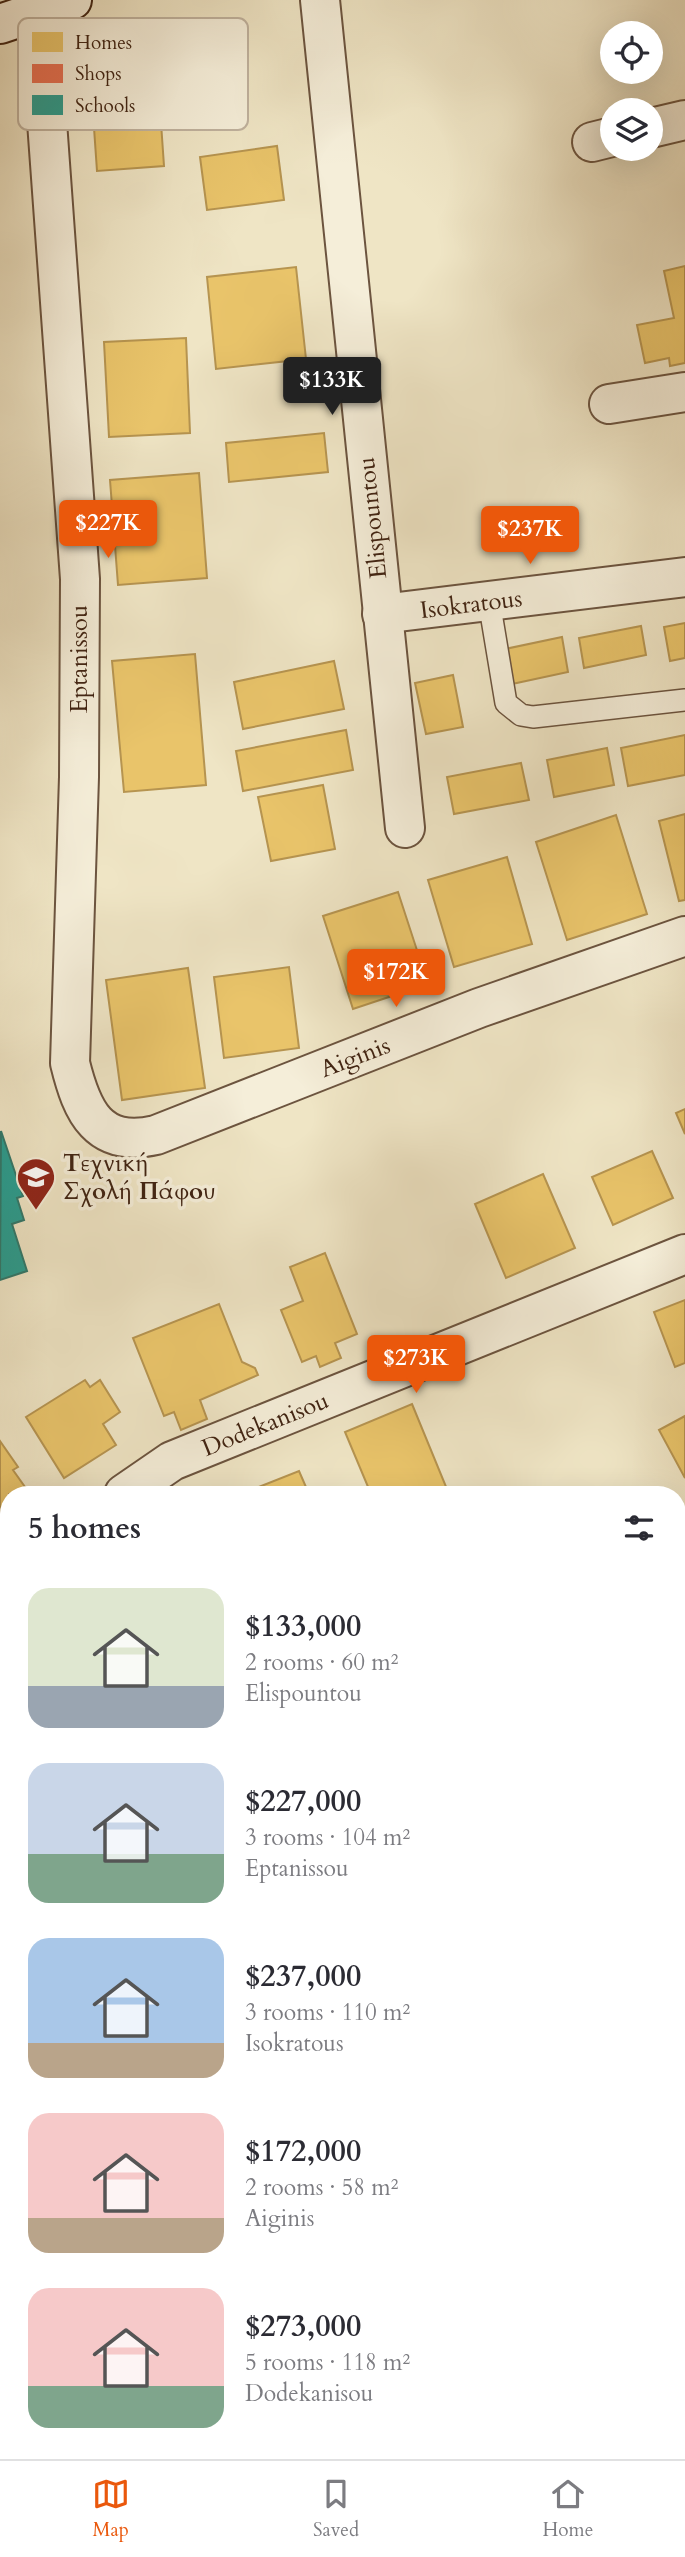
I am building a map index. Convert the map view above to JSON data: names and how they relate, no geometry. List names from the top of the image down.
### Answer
{
  "streets": {
    "street": [
      "Elispountou",
      "Isokratous",
      "Eptanissou",
      "Aiginis",
      "Dodekanisou"
    ]
  },
  "crossings": [
    ["Elispountou", "Isokratous"],
    ["Eptanissou", "Aiginis"]
  ],
  "places": {
    "school or university": ["Τεχνική Σχολή Πάφου"]
  },
  "legend": ["Homes", "Shops", "Schools"],
  "page": {
    "price": [
      "$133K",
      "$227K",
      "$237K",
      "$172K",
      "$273K"
    ],
    "heading": "5 homes",
    "list": [
      {
        "name": "$133,000",
        "note": "2 rooms · 60 m² · Elispountou"
      },
      {
        "name": "$227,000",
        "note": "3 rooms · 104 m² · Eptanissou"
      },
      {
        "name": "$237,000",
        "note": "3 rooms · 110 m² · Isokratous"
      },
      {
        "name": "$172,000",
        "note": "2 rooms · 58 m² · Aiginis"
      },
      {
        "name": "$273,000",
        "note": "5 rooms · 118 m² · Dodekanisou"
      }
    ],
    "tabs": ["Map", "Saved", "Home"]
  }
}
